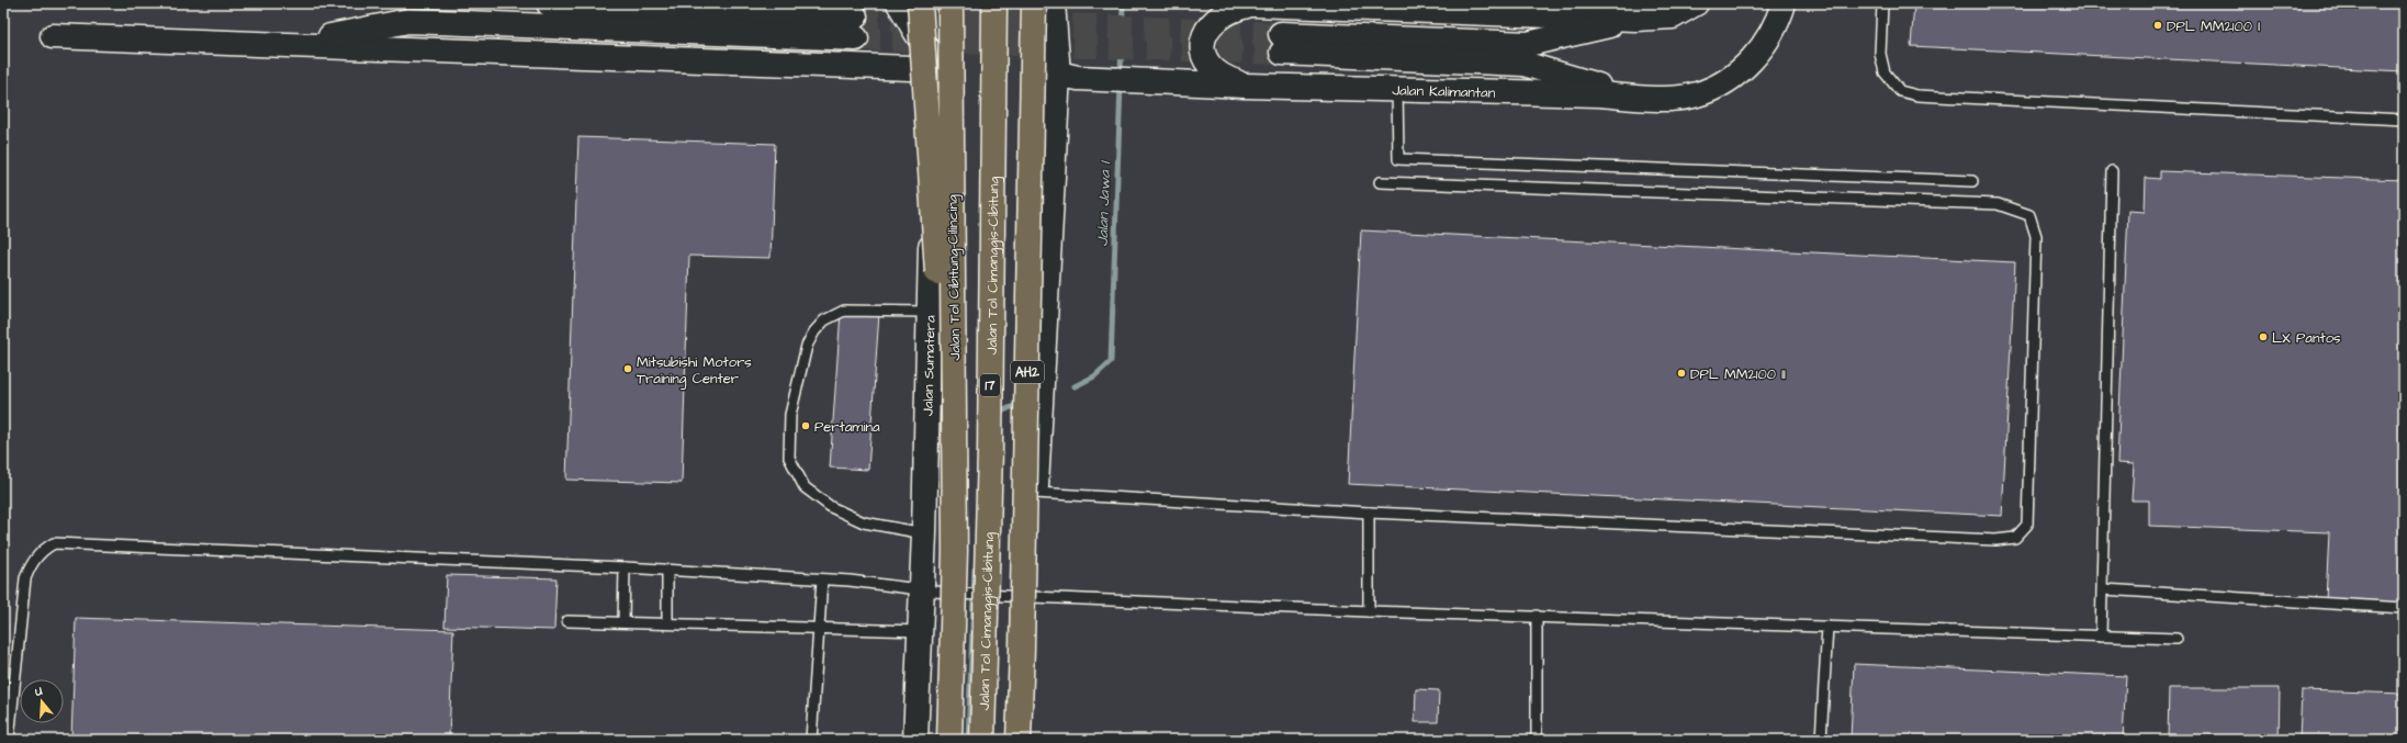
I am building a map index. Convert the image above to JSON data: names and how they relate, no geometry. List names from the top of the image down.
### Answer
{
  "streets": {
    "highway": [
      "Jalan Tol Cimanggis–Cibitung",
      "Jalan Tol Cibitung–Cilincing",
      "AH2",
      "17"
    ],
    "street": ["Jalan Kalimantan", "Jalan Sumatera"]
  },
  "water": ["Jalan Jawa I"],
  "places": [
    "DPL MM2100 I",
    "LX Pantos",
    "Mitsubishi Motors Training Center",
    "DPL MM2100 II",
    "Pertamina"
  ],
  "north": "top"
}
